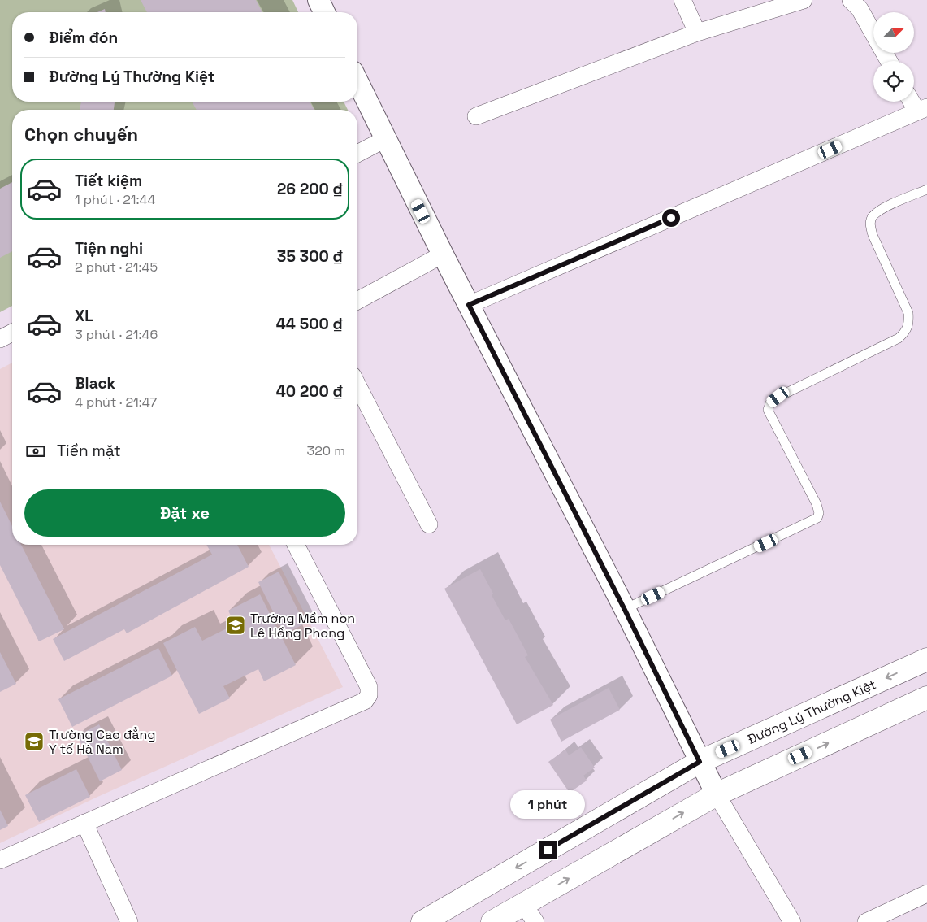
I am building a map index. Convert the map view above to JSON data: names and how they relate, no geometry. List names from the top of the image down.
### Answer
{
  "streets": {
    "main road": ["Đường Lý Thường Kiệt"]
  },
  "places": {
    "school or university": ["Trường Mầm non Lê Hồng Phong", "Trường Cao đẳng Y tế Hà Nam"]
  },
  "north": "top right",
  "page": {
    "banner": ["Điểm đón", "Đường Lý Thường Kiệt"],
    "heading": "Chọn chuyến",
    "list": [
      {
        "name": "Tiết kiệm",
        "note": "1 phút · 21:44",
        "value": "26 200 ₫"
      },
      {
        "name": "Tiện nghi",
        "note": "2 phút · 21:45",
        "value": "35 300 ₫"
      },
      {
        "name": "XL",
        "note": "3 phút · 21:46",
        "value": "44 500 ₫"
      },
      {
        "name": "Black",
        "note": "4 phút · 21:47",
        "value": "40 200 ₫"
      }
    ],
    "pay": ["Tiền mặt", "320 m"],
    "buttons": "Đặt xe",
    "bubble": "1 phút"
  }
}
